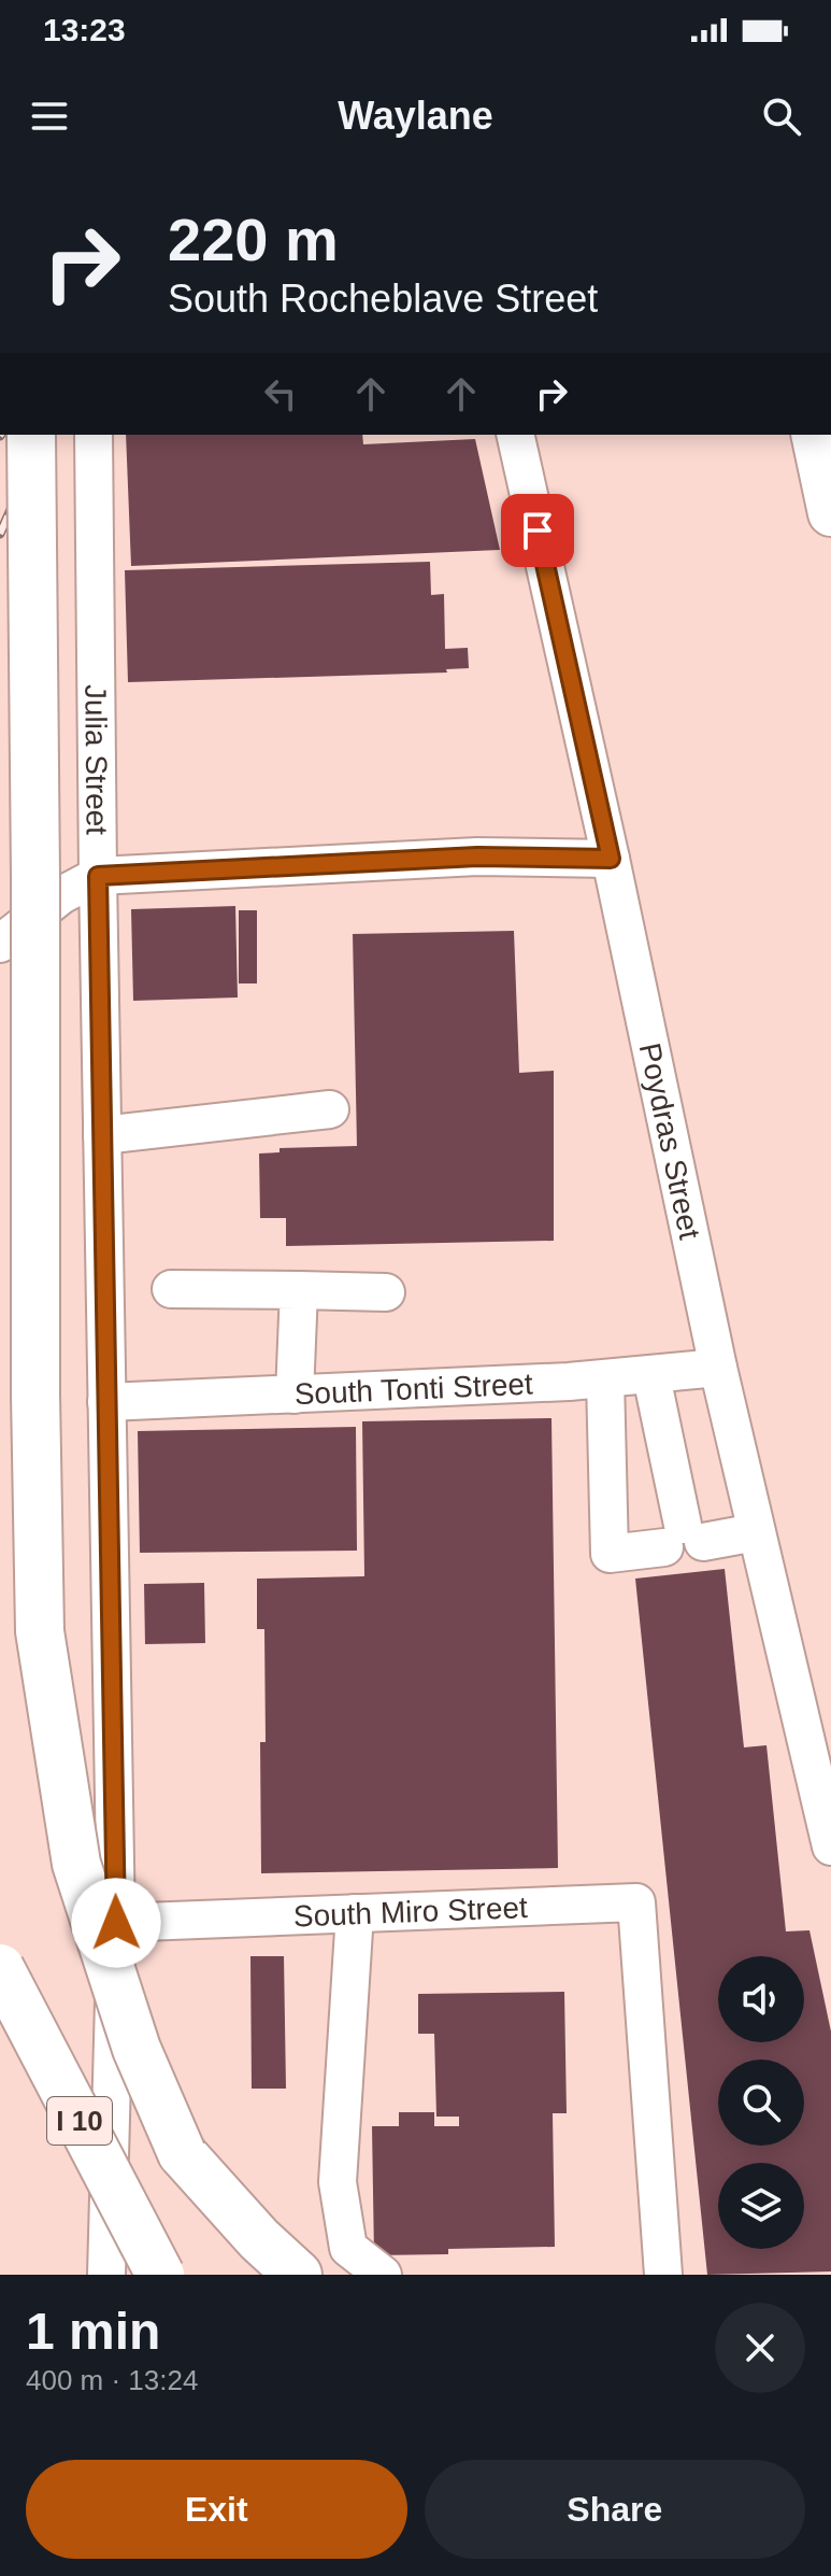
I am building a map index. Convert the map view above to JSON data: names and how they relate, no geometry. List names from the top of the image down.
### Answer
{
  "streets": {
    "highway": ["I 10"],
    "street": [
      "Julia Street",
      "Poydras Street",
      "South Tonti Street",
      "South Miro Street"
    ]
  },
  "crossings": [
    ["Julia Street", "South Tonti Street"],
    ["Julia Street", "South Miro Street"],
    ["Poydras Street", "South Tonti Street"]
  ],
  "page": {
    "status": "13:23",
    "header": "Waylane",
    "turn": ["220 m", "South Rocheblave Street"],
    "heading": ["1 min", "400 m · 13:24"],
    "buttons": ["Exit", "Share"]
  }
}
